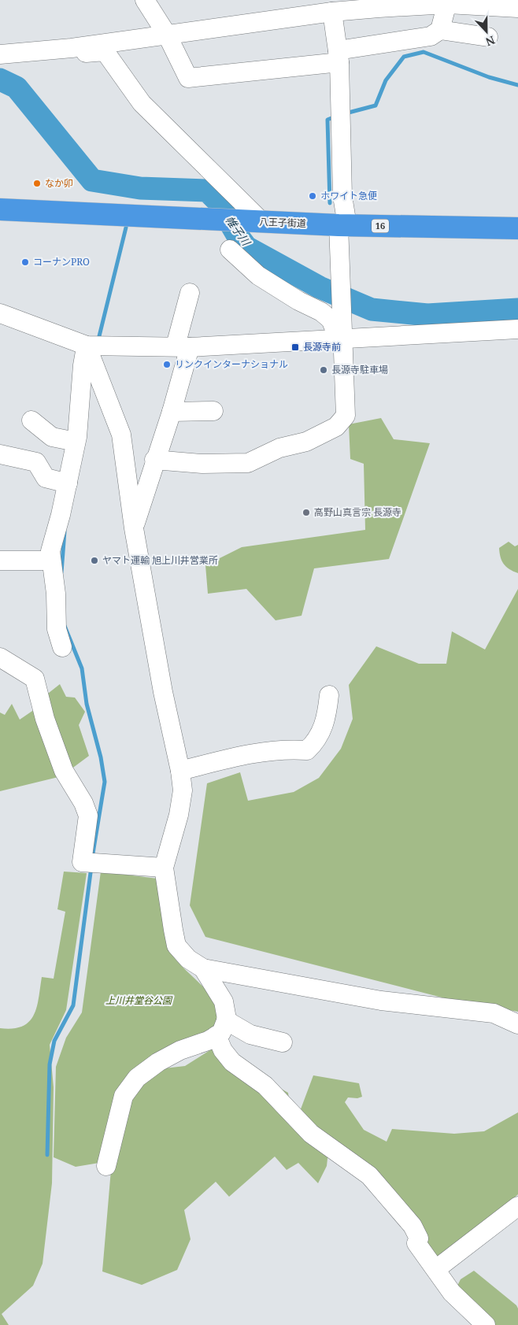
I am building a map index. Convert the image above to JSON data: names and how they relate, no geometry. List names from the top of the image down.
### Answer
{
  "streets": {
    "highway": ["八王子街道", "16"]
  },
  "water": ["帷子川"],
  "parks": ["上川井堂谷公園"],
  "places": {
    "other": [
      "なか卯",
      "ホワイト急便",
      "コーナンPRO",
      "リンクインターナショナル",
      "長源寺駐車場",
      "高野山真言宗 長源寺",
      "ヤマト運輸 旭上川井営業所"
    ],
    "transit": ["長源寺前"]
  },
  "north": "bottom"
}
